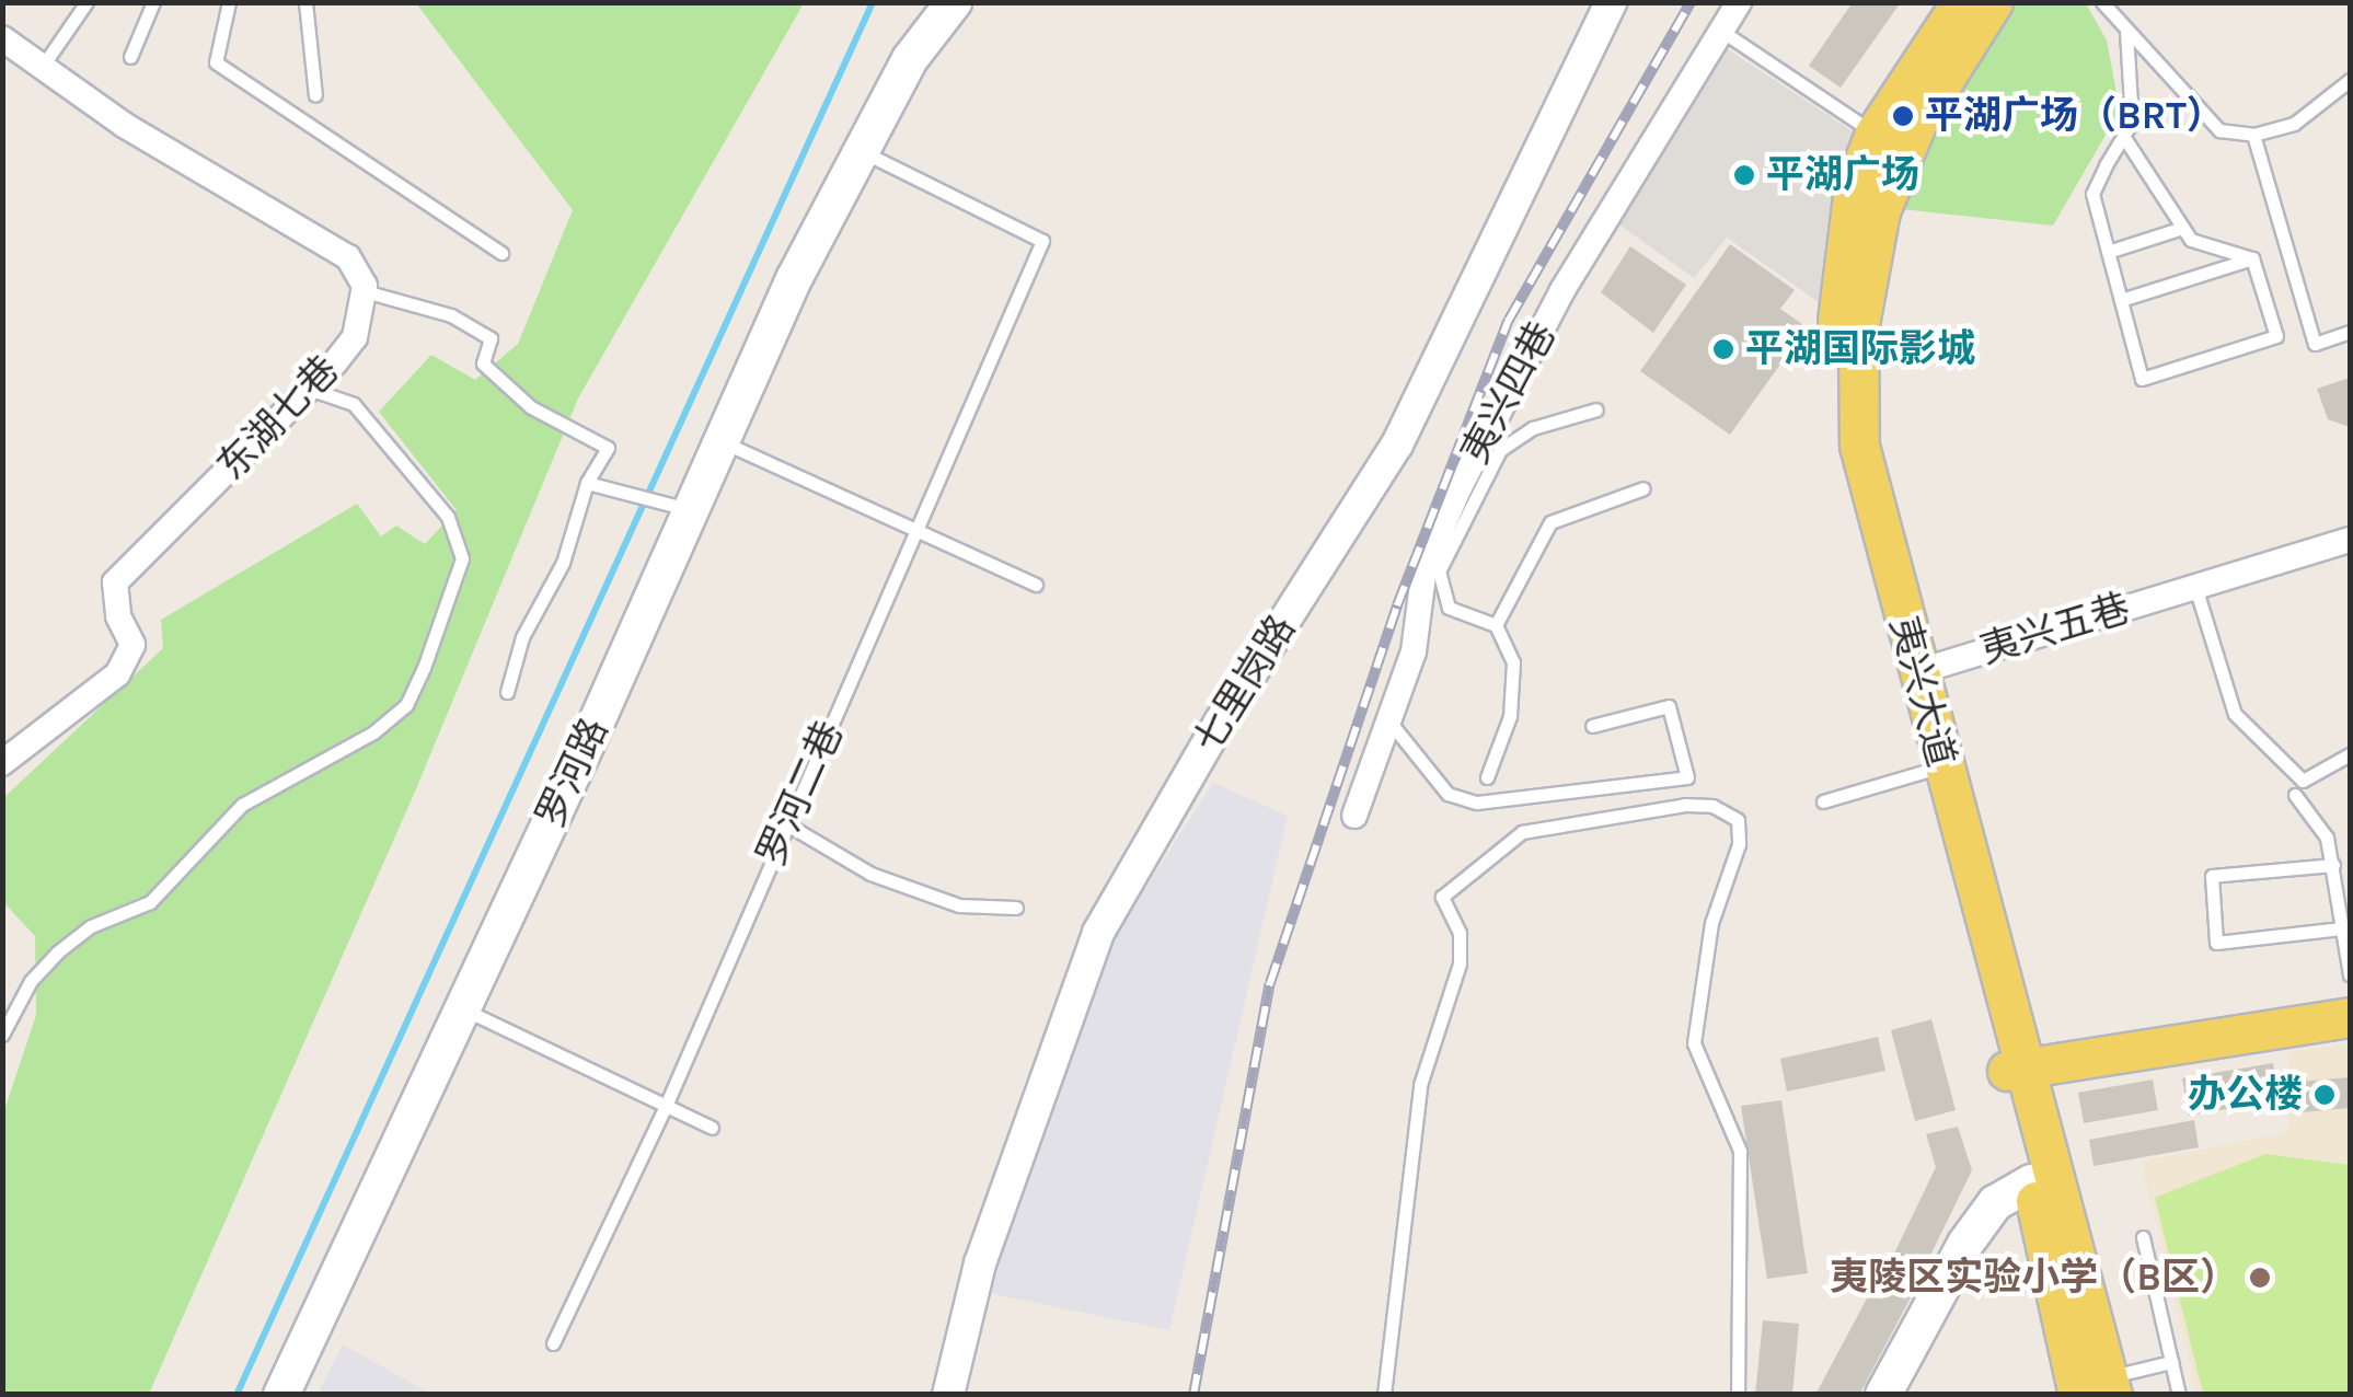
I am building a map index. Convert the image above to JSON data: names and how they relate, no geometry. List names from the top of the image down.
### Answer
{
  "streets": {
    "main road": ["夷兴大道", "罗河路"],
    "street": [
      "夷兴四巷",
      "东湖七巷",
      "夷兴五巷",
      "七里岗路"
    ],
    "lane": ["罗河二巷"]
  },
  "crossings": [
    ["夷兴五巷", "夷兴大道"],
    ["罗河路", "罗河二巷"]
  ],
  "places": [
    "平湖广场（BRT）",
    "平湖广场",
    "平湖国际影城",
    "办公楼",
    "夷陵区实验小学（B区）"
  ]
}
